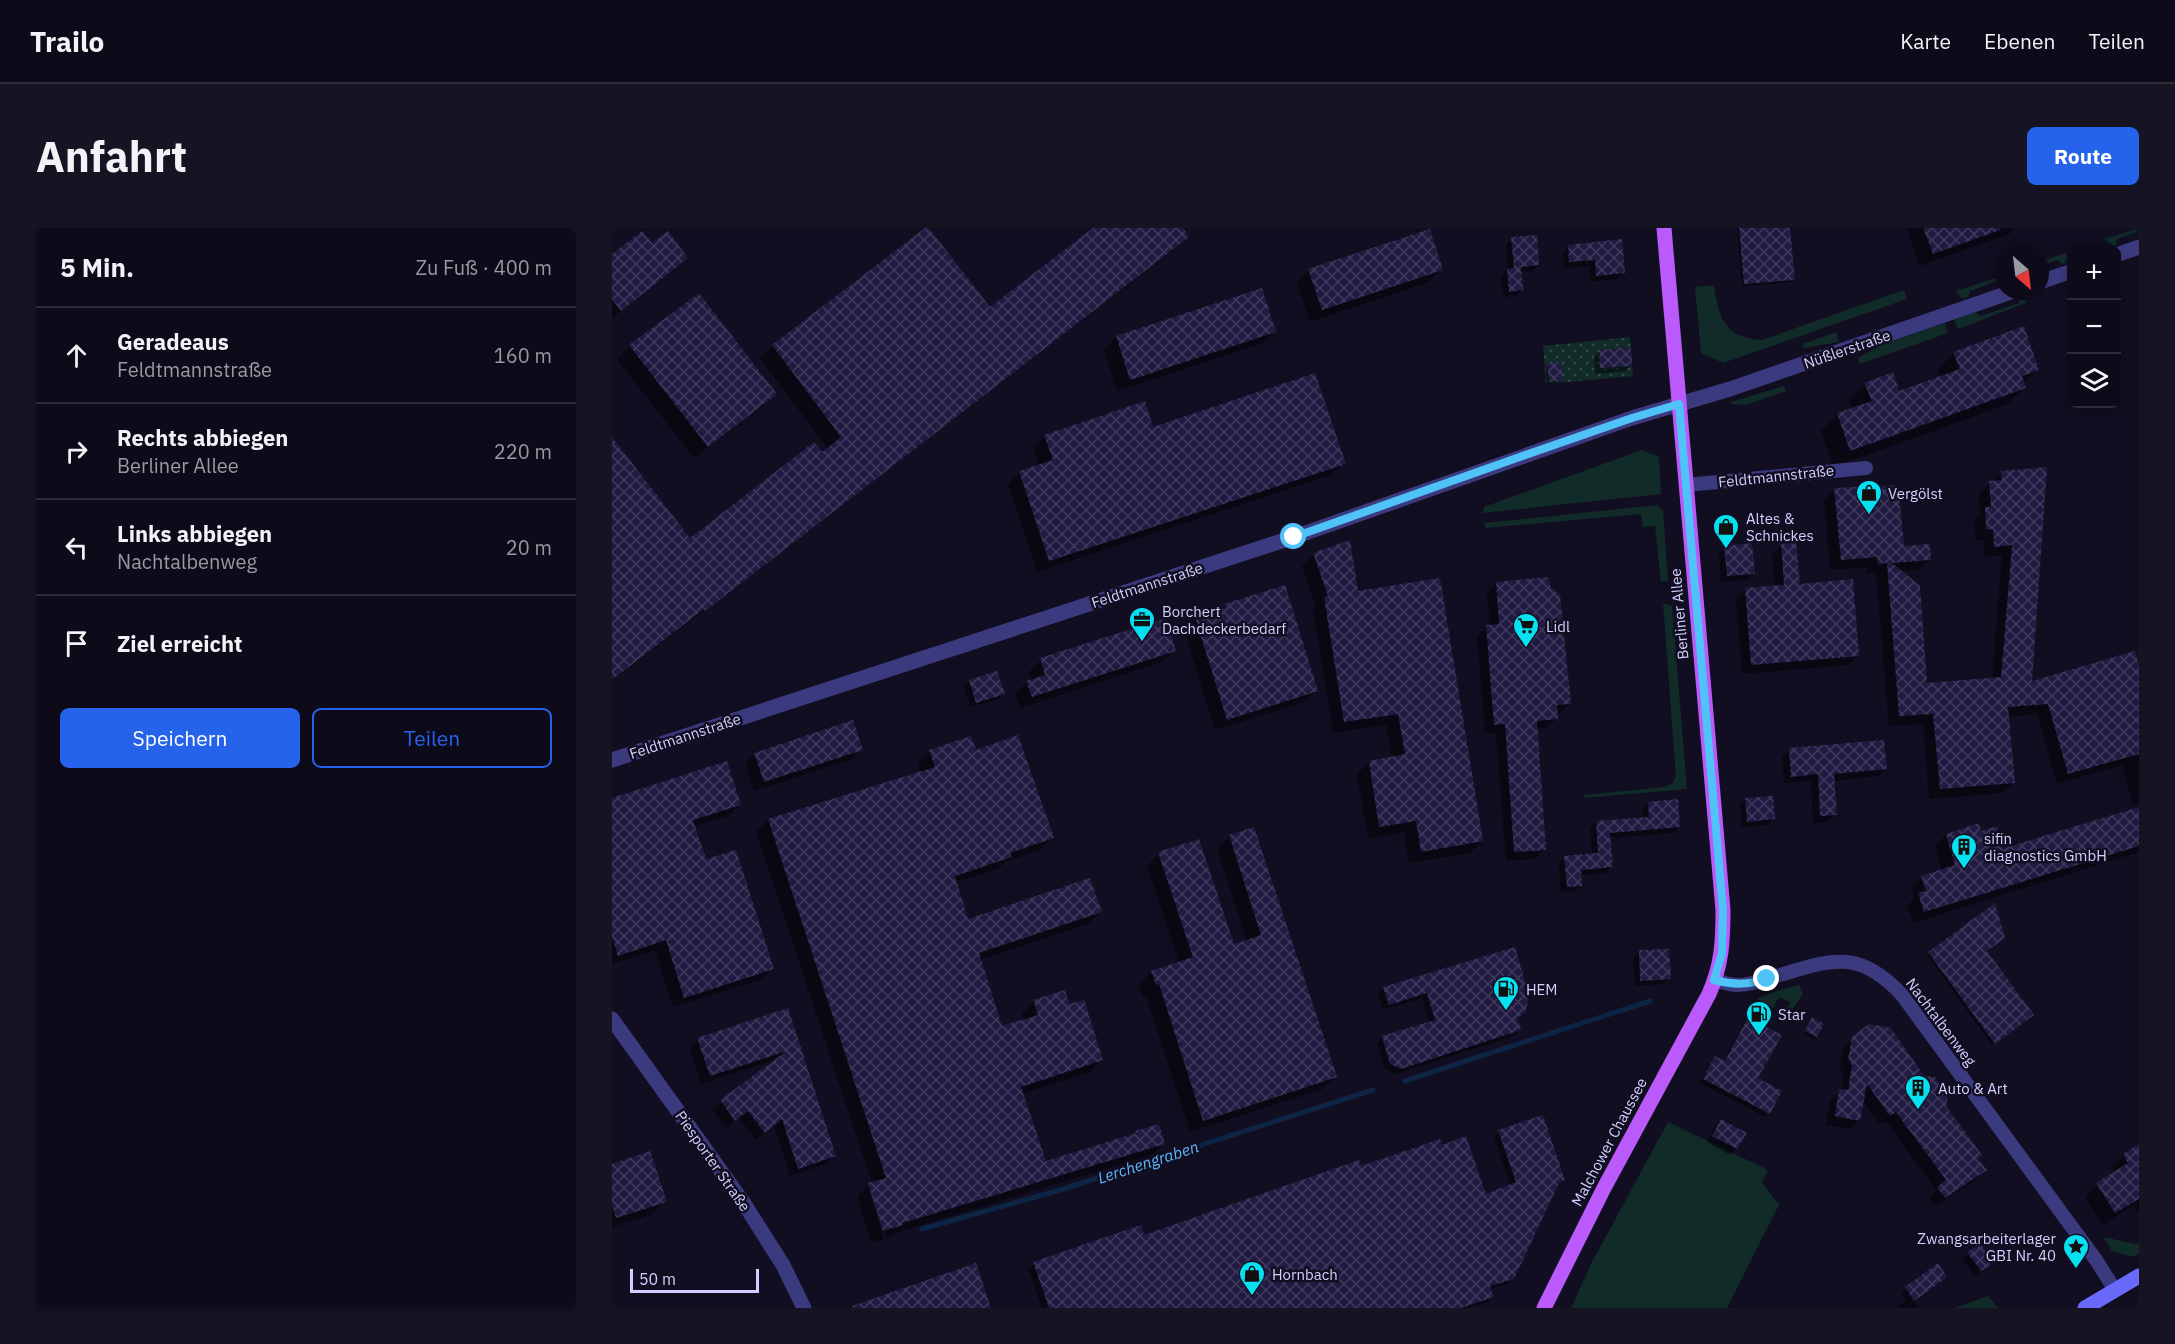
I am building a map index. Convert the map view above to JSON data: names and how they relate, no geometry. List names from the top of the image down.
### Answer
{
  "streets": {
    "main road": ["Berliner Allee", "Malchower Chaussee"],
    "street": [
      "Nüßlerstraße",
      "Feldtmannstraße",
      "Nachtalbenweg",
      "Piesporter Straße"
    ]
  },
  "crossings": [
    ["Nüßlerstraße", "Feldtmannstraße"],
    ["Nüßlerstraße", "Berliner Allee"],
    ["Feldtmannstraße", "Berliner Allee"],
    ["Berliner Allee", "Nachtalbenweg"],
    ["Berliner Allee", "Malchower Chaussee"],
    ["Nachtalbenweg", "Malchower Chaussee"]
  ],
  "water": ["Lerchengraben"],
  "places": {
    "shop": ["Vergölst", "Altes & Schnickes", "Hornbach"],
    "office": ["Borchert Dachdeckerbedarf"],
    "supermarket": ["Lidl"],
    "building": ["sifin diagnostics GmbH", "Auto & Art"],
    "fuel station": ["HEM", "Star"],
    "place": ["Zwangsarbeiterlager GBI Nr. 40"]
  },
  "scale_bar": "50 m",
  "north": "bottom right",
  "page": {
    "header": "Trailo",
    "nav": ["Karte", "Ebenen", "Teilen"],
    "buttons": [
      "Route",
      ["Speichern", "Teilen"]
    ],
    "title": "Anfahrt",
    "heading": ["5 Min.", "Zu Fuß · 400 m"],
    "map_buttons": ["+", "−"],
    "list": [
      ["Geradeaus", "Feldtmannstraße", "160 m"],
      ["Rechts abbiegen", "Berliner Allee", "220 m"],
      ["Links abbiegen", "Nachtalbenweg", "20 m"],
      "Ziel erreicht"
    ],
    "scale": "50 m"
  }
}
